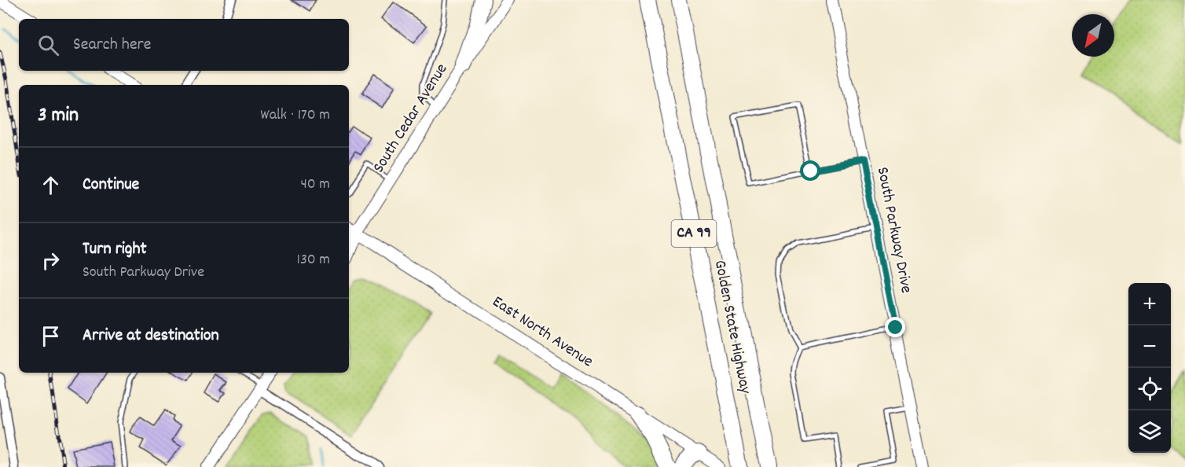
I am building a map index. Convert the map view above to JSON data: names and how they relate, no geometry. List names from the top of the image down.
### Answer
{
  "streets": {
    "highway": ["CA 99", "Golden State Highway"],
    "street": ["South Cedar Avenue", "South Parkway Drive", "East North Avenue"]
  },
  "crossings": [
    ["South Cedar Avenue", "East North Avenue"]
  ],
  "north": "bottom left",
  "page": {
    "search": "Search here",
    "heading": ["3 min", "Walk · 170 m"],
    "list": [
      ["Continue", "40 m"],
      ["Turn right", "South Parkway Drive", "130 m"],
      "Arrive at destination"
    ],
    "map_buttons": ["+", "−"]
  }
}
